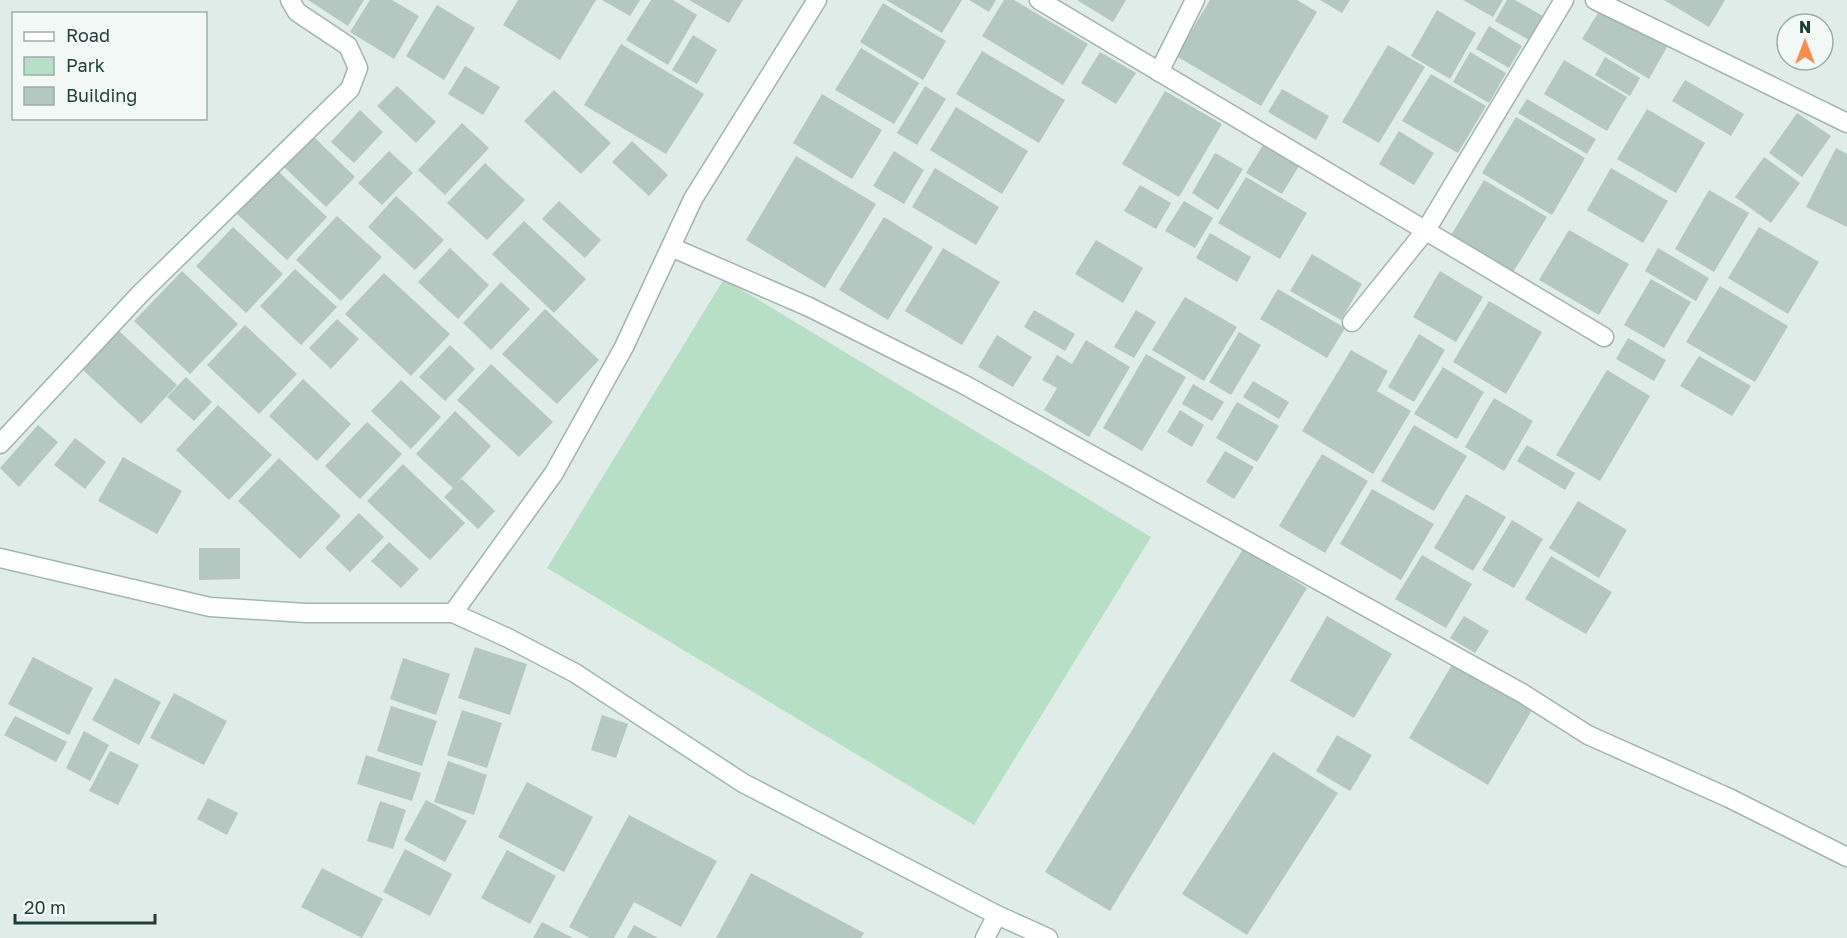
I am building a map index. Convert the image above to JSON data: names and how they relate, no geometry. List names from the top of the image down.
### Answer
{
  "legend": ["Road", "Park", "Building"],
  "scale_bar": "20 m",
  "north": "top"
}
